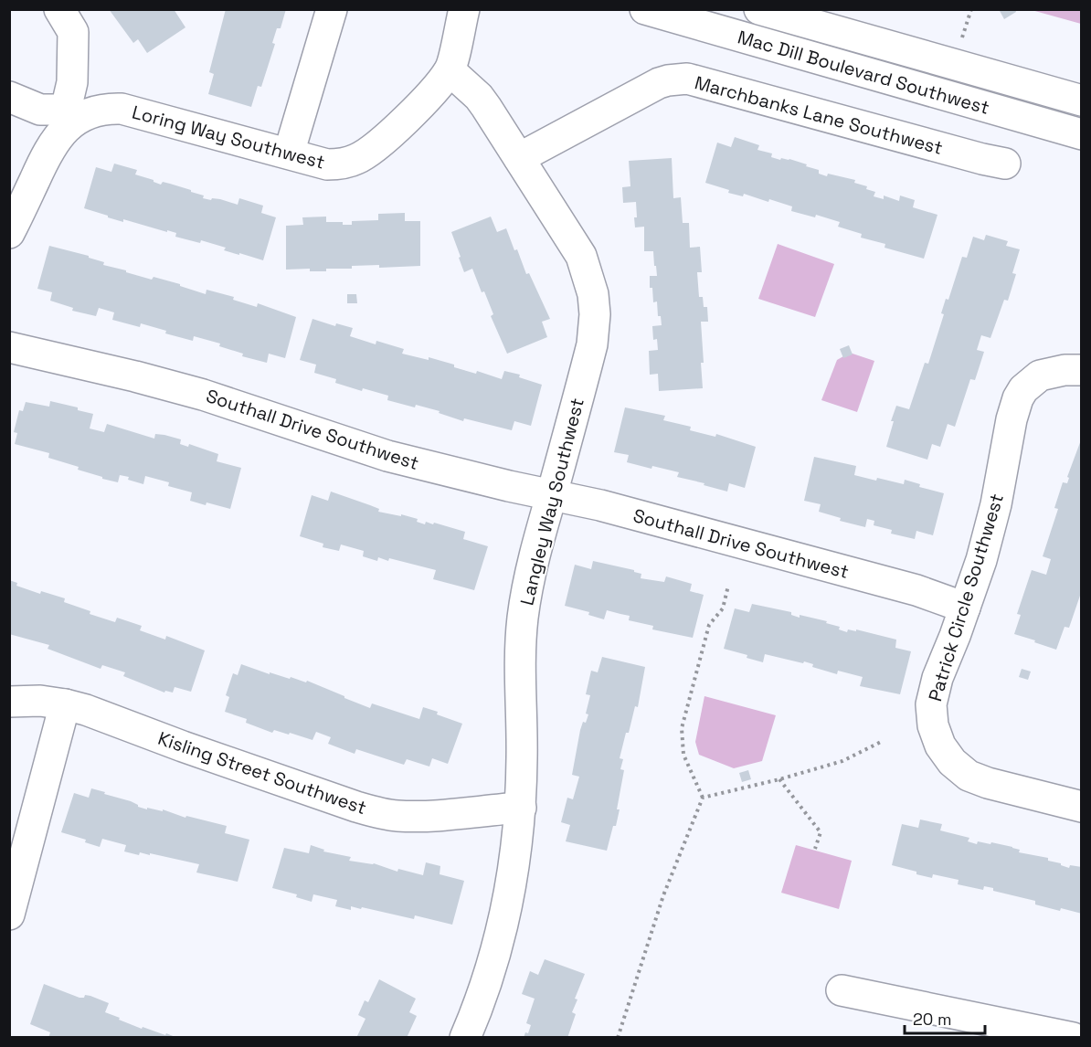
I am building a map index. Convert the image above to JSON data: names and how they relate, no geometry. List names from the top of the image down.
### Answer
{
  "streets": {
    "street": [
      "Mac Dill Boulevard Southwest",
      "Marchbanks Lane Southwest",
      "Loring Way Southwest",
      "Southall Drive Southwest",
      "Langley Way Southwest",
      "Patrick Circle Southwest",
      "Kisling Street Southwest"
    ]
  },
  "crossings": [
    ["Marchbanks Lane Southwest", "Langley Way Southwest"],
    ["Loring Way Southwest", "Langley Way Southwest"],
    ["Southall Drive Southwest", "Langley Way Southwest"],
    ["Southall Drive Southwest", "Patrick Circle Southwest"],
    ["Langley Way Southwest", "Kisling Street Southwest"]
  ],
  "scale_bar": "20 m"
}
